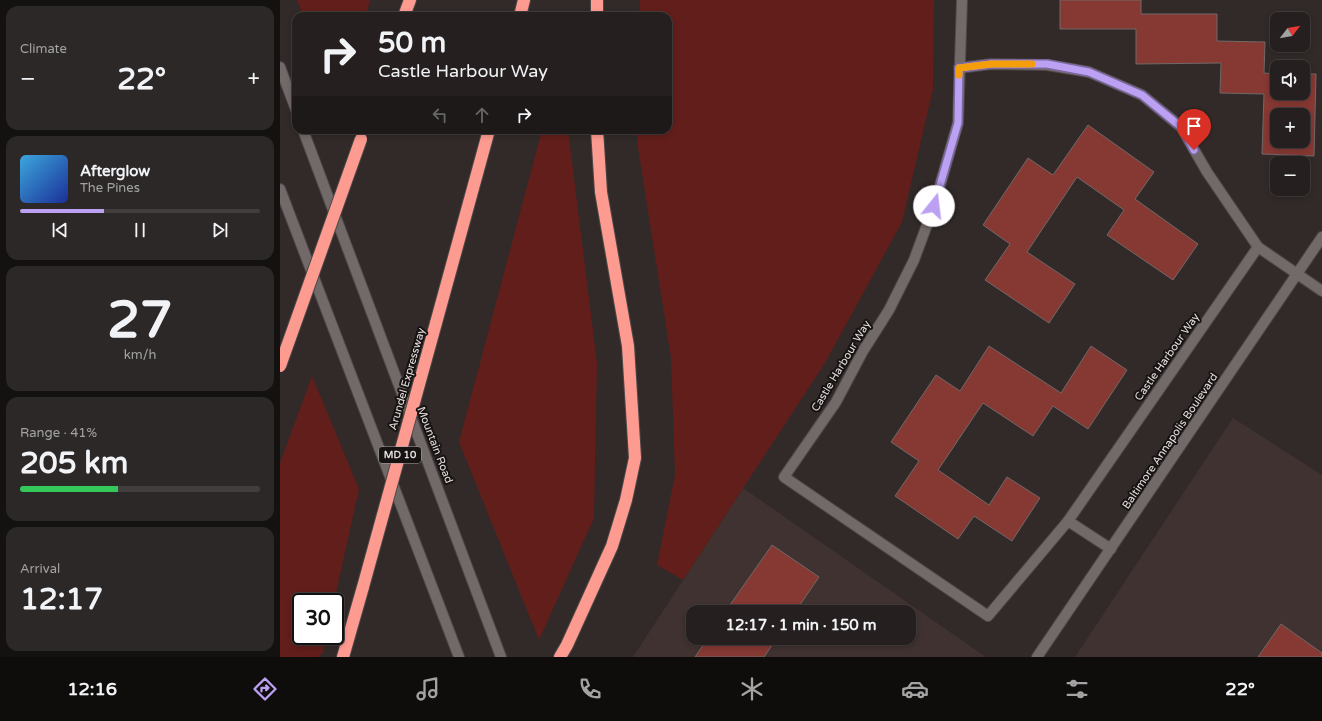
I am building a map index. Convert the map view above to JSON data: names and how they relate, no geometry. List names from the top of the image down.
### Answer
{
  "streets": {
    "highway": ["Arundel Expressway", "MD 10"],
    "street": ["Castle Harbour Way", "Baltimore Annapolis Boulevard", "Mountain Road"]
  },
  "north": "top right",
  "page": {
    "tile": [
      "Climate",
      ["27", "km/h"],
      ["Range · 41%", "205 km"],
      ["Arrival", "12:17"]
    ],
    "map_buttons": ["+", "−"],
    "turn": ["50 m", "Castle Harbour Way"],
    "heat": ["−", "22°", "+"],
    "song": ["Afterglow", "The Pines"],
    "limit": "30",
    "trip": "12:17 · 1 min · 150 m",
    "tabs": ["12:16", "22°"]
  }
}
